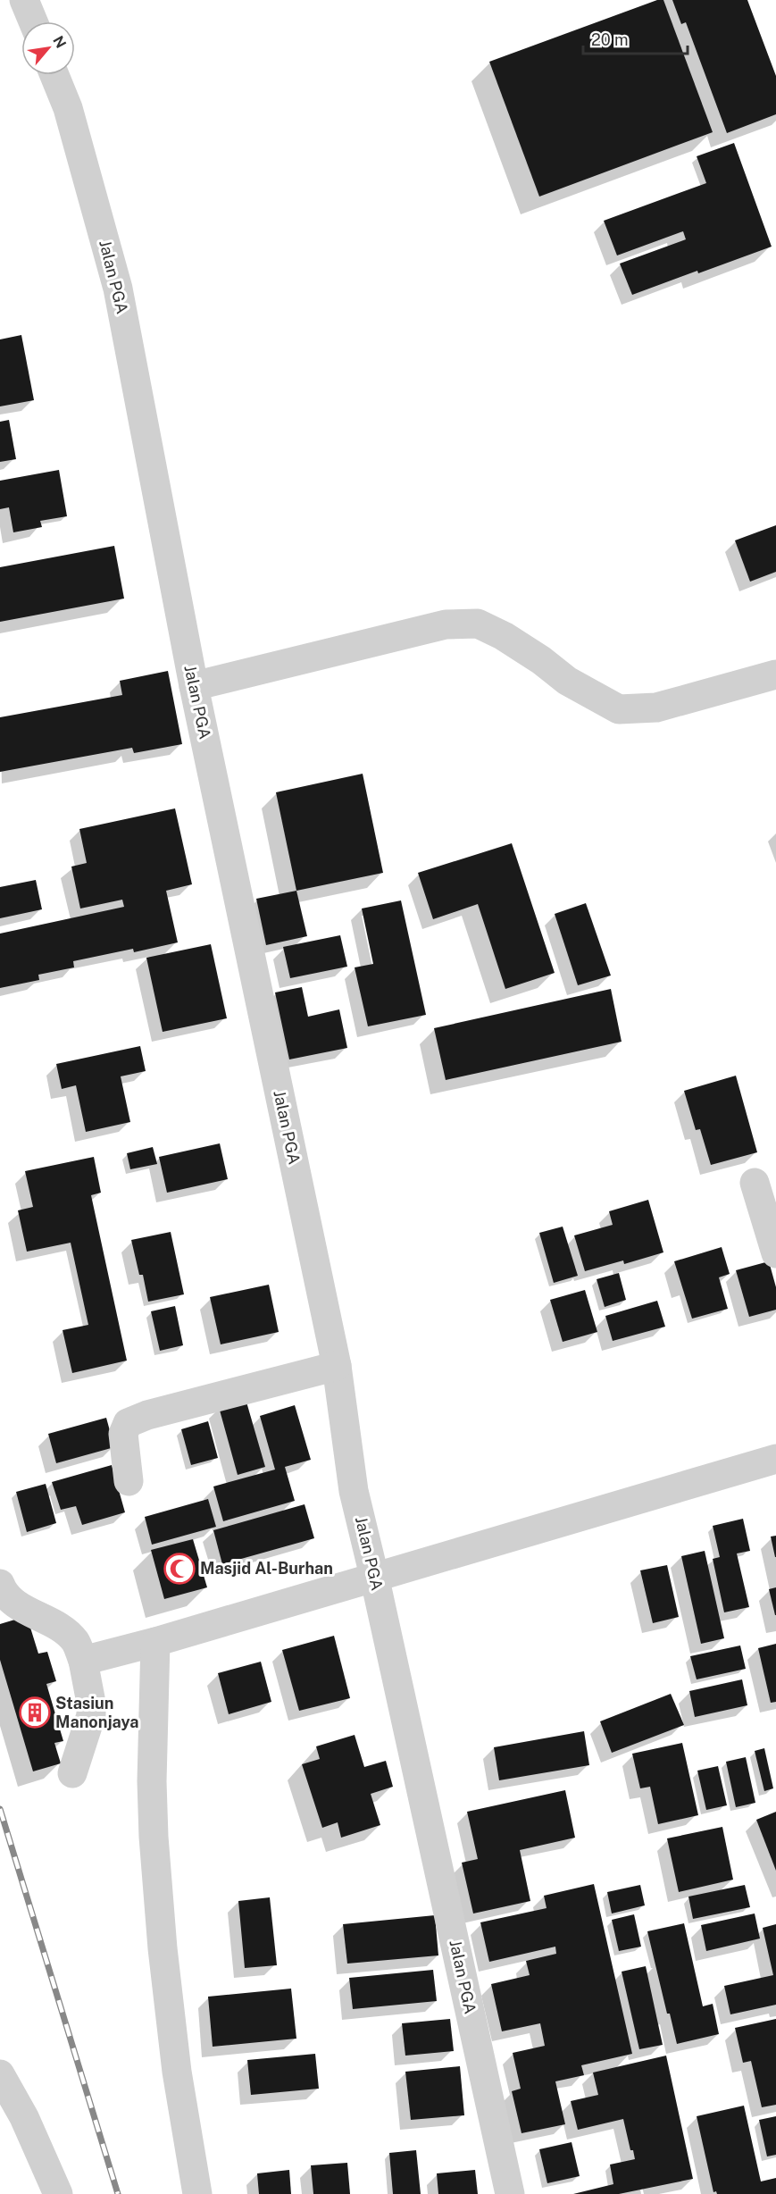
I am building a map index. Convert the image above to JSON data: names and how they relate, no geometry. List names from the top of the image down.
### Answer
{
  "streets": {
    "street": ["Jalan PGA"]
  },
  "places": {
    "mosque": ["Masjid Al-Burhan"],
    "building": ["Stasiun Manonjaya"]
  },
  "scale_bar": "20 m",
  "north": "top right"
}
